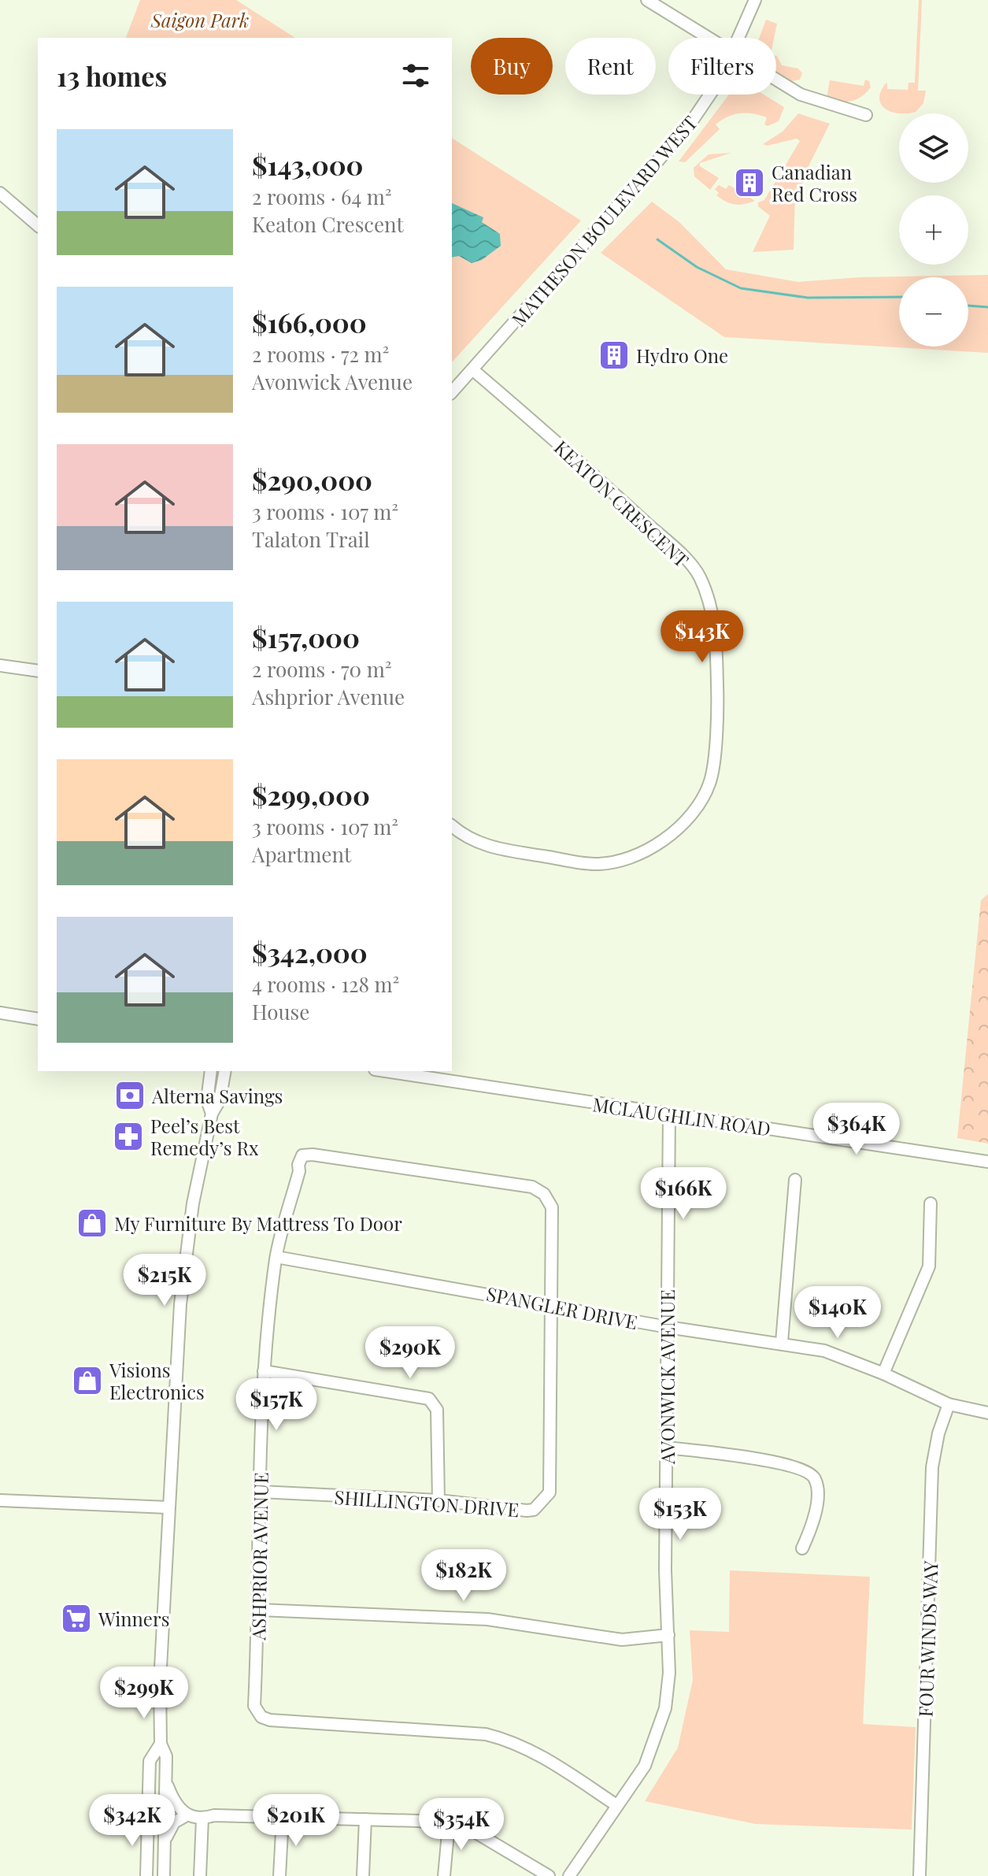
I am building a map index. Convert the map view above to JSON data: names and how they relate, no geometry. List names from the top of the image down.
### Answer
{
  "streets": {
    "street": [
      "MATHESON BOULEVARD WEST",
      "KEATON CRESCENT",
      "MCLAUGHLIN ROAD",
      "SPANGLER DRIVE",
      "AVONWICK AVENUE",
      "SHILLINGTON DRIVE",
      "ASHPRIOR AVENUE",
      "FOUR WINDS WAY"
    ]
  },
  "crossings": [
    ["MATHESON BOULEVARD WEST", "KEATON CRESCENT"],
    ["MCLAUGHLIN ROAD", "AVONWICK AVENUE"],
    ["SPANGLER DRIVE", "AVONWICK AVENUE"],
    ["SPANGLER DRIVE", "SHILLINGTON DRIVE"],
    ["SPANGLER DRIVE", "ASHPRIOR AVENUE"],
    ["SPANGLER DRIVE", "FOUR WINDS WAY"],
    ["AVONWICK AVENUE", "ASHPRIOR AVENUE"],
    ["SHILLINGTON DRIVE", "ASHPRIOR AVENUE"]
  ],
  "parks": ["Saigon Park"],
  "places": {
    "building": ["Canadian Red Cross", "Hydro One"],
    "bank": ["Alterna Savings"],
    "pharmacy": ["Peel’s Best Remedy’s Rx"],
    "shop": ["My Furniture By Mattress To Door", "Visions Electronics"],
    "supermarket": ["Winners"]
  },
  "page": {
    "chip": ["Buy", "Rent", "Filters"],
    "heading": "13 homes",
    "map_buttons": ["+", "−"],
    "list": [
      {
        "name": "$143,000",
        "note": "2 rooms · 64 m² · Keaton Crescent"
      },
      {
        "name": "$166,000",
        "note": "2 rooms · 72 m² · Avonwick Avenue"
      },
      {
        "name": "$290,000",
        "note": "3 rooms · 107 m² · Talaton Trail"
      },
      {
        "name": "$157,000",
        "note": "2 rooms · 70 m² · Ashprior Avenue"
      },
      {
        "name": "$299,000",
        "note": "3 rooms · 107 m² · Apartment"
      },
      {
        "name": "$342,000",
        "note": "4 rooms · 128 m² · House"
      }
    ],
    "price": [
      "$143K",
      "$364K",
      "$166K",
      "$215K",
      "$140K",
      "$290K",
      "$157K",
      "$153K",
      "$182K",
      "$299K",
      "$342K",
      "$201K",
      "$354K"
    ]
  }
}
